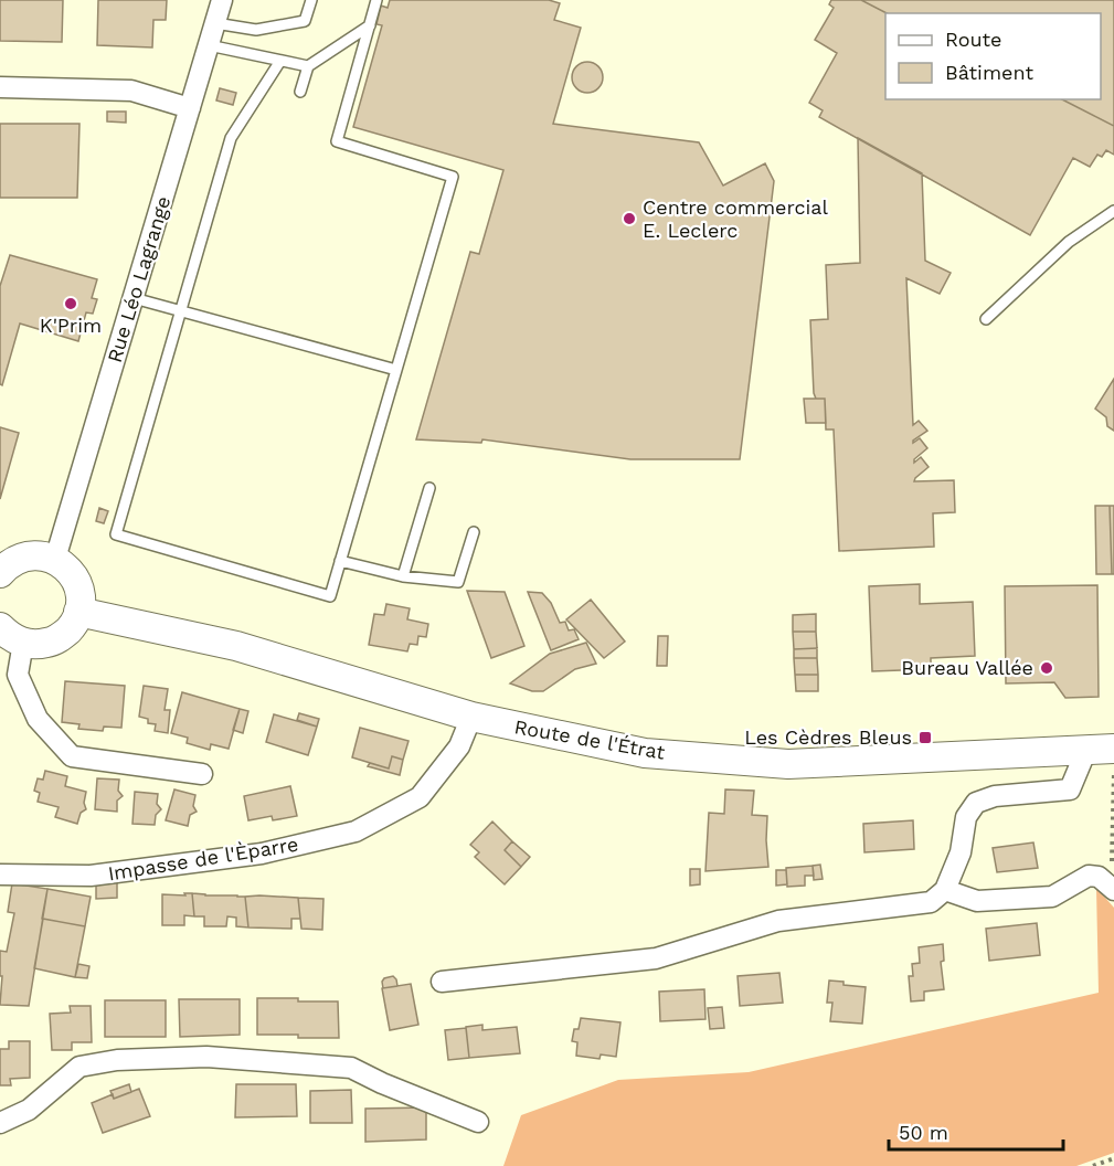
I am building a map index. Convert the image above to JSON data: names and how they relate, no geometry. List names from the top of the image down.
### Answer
{
  "streets": {
    "main road": ["Route de l'Étrat"],
    "street": ["Rue Léo Lagrange", "Impasse de l'Èparre"]
  },
  "crossings": [
    ["Route de l'Étrat", "Impasse de l'Èparre"]
  ],
  "places": {
    "other": ["Centre commercial E. Leclerc", "K'Prim", "Bureau Vallée"],
    "transit": ["Les Cèdres Bleus"]
  },
  "legend": ["Route", "Bâtiment"],
  "scale_bar": "50 m"
}
